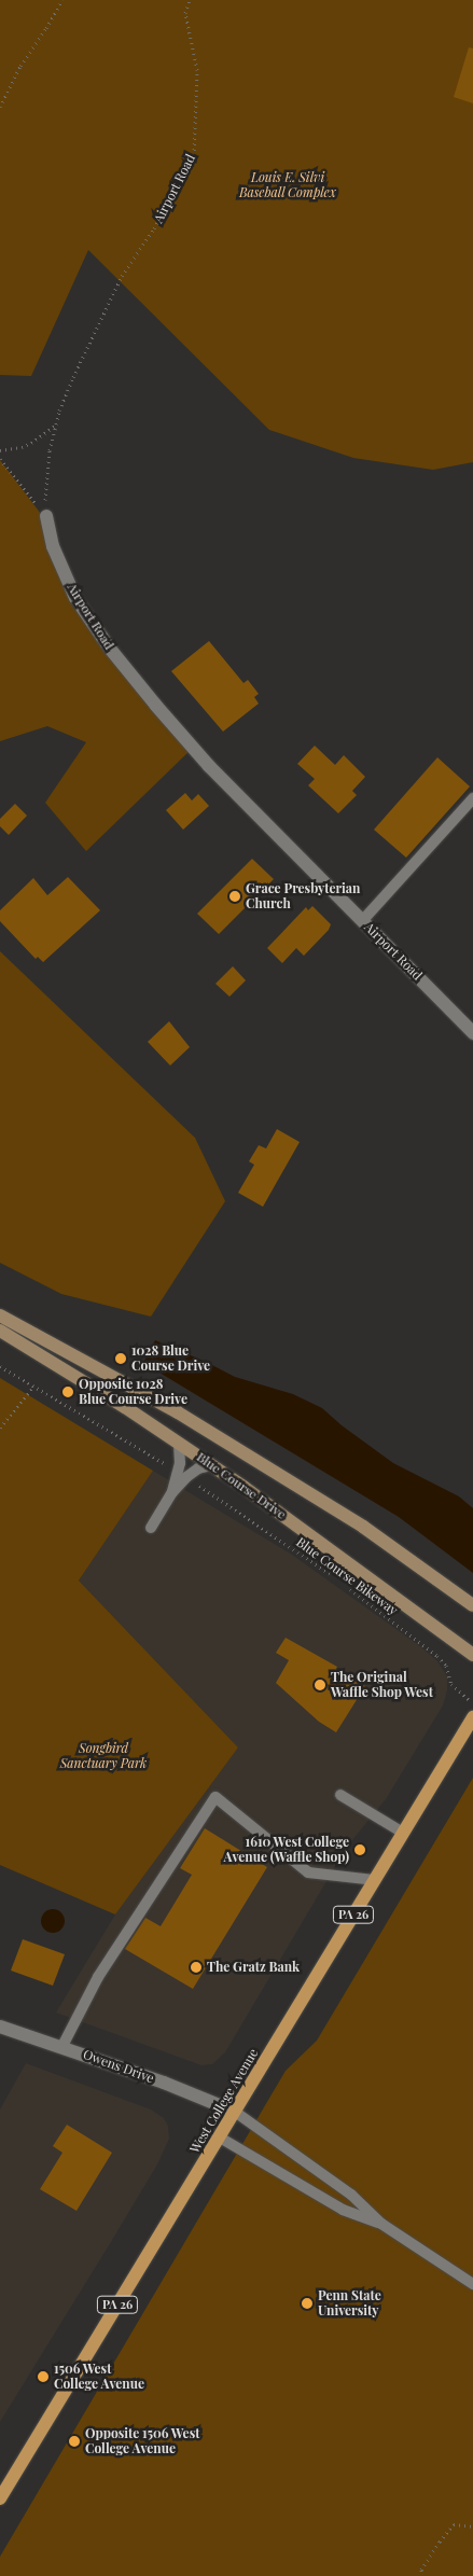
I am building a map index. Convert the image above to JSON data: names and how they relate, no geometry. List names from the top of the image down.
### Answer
{
  "streets": {
    "main road": ["Blue Course Drive", "PA 26", "West College Avenue"],
    "street": ["Airport Road", "Owens Drive"],
    "path": ["Blue Course Bikeway"]
  },
  "crossings": [
    ["Owens Drive", "West College Avenue"]
  ],
  "parks": ["Louis E. Silvi Baseball Complex", "Songbird Sanctuary Park"],
  "places": [
    "Grace Presbyterian Church",
    "1028 Blue Course Drive",
    "Opposite 1028 Blue Course Drive",
    "The Original Waffle Shop West",
    "1610 West College Avenue (Waffle Shop)",
    "The Gratz Bank",
    "Penn State University",
    "1506 West College Avenue",
    "Opposite 1506 West College Avenue"
  ]
}
